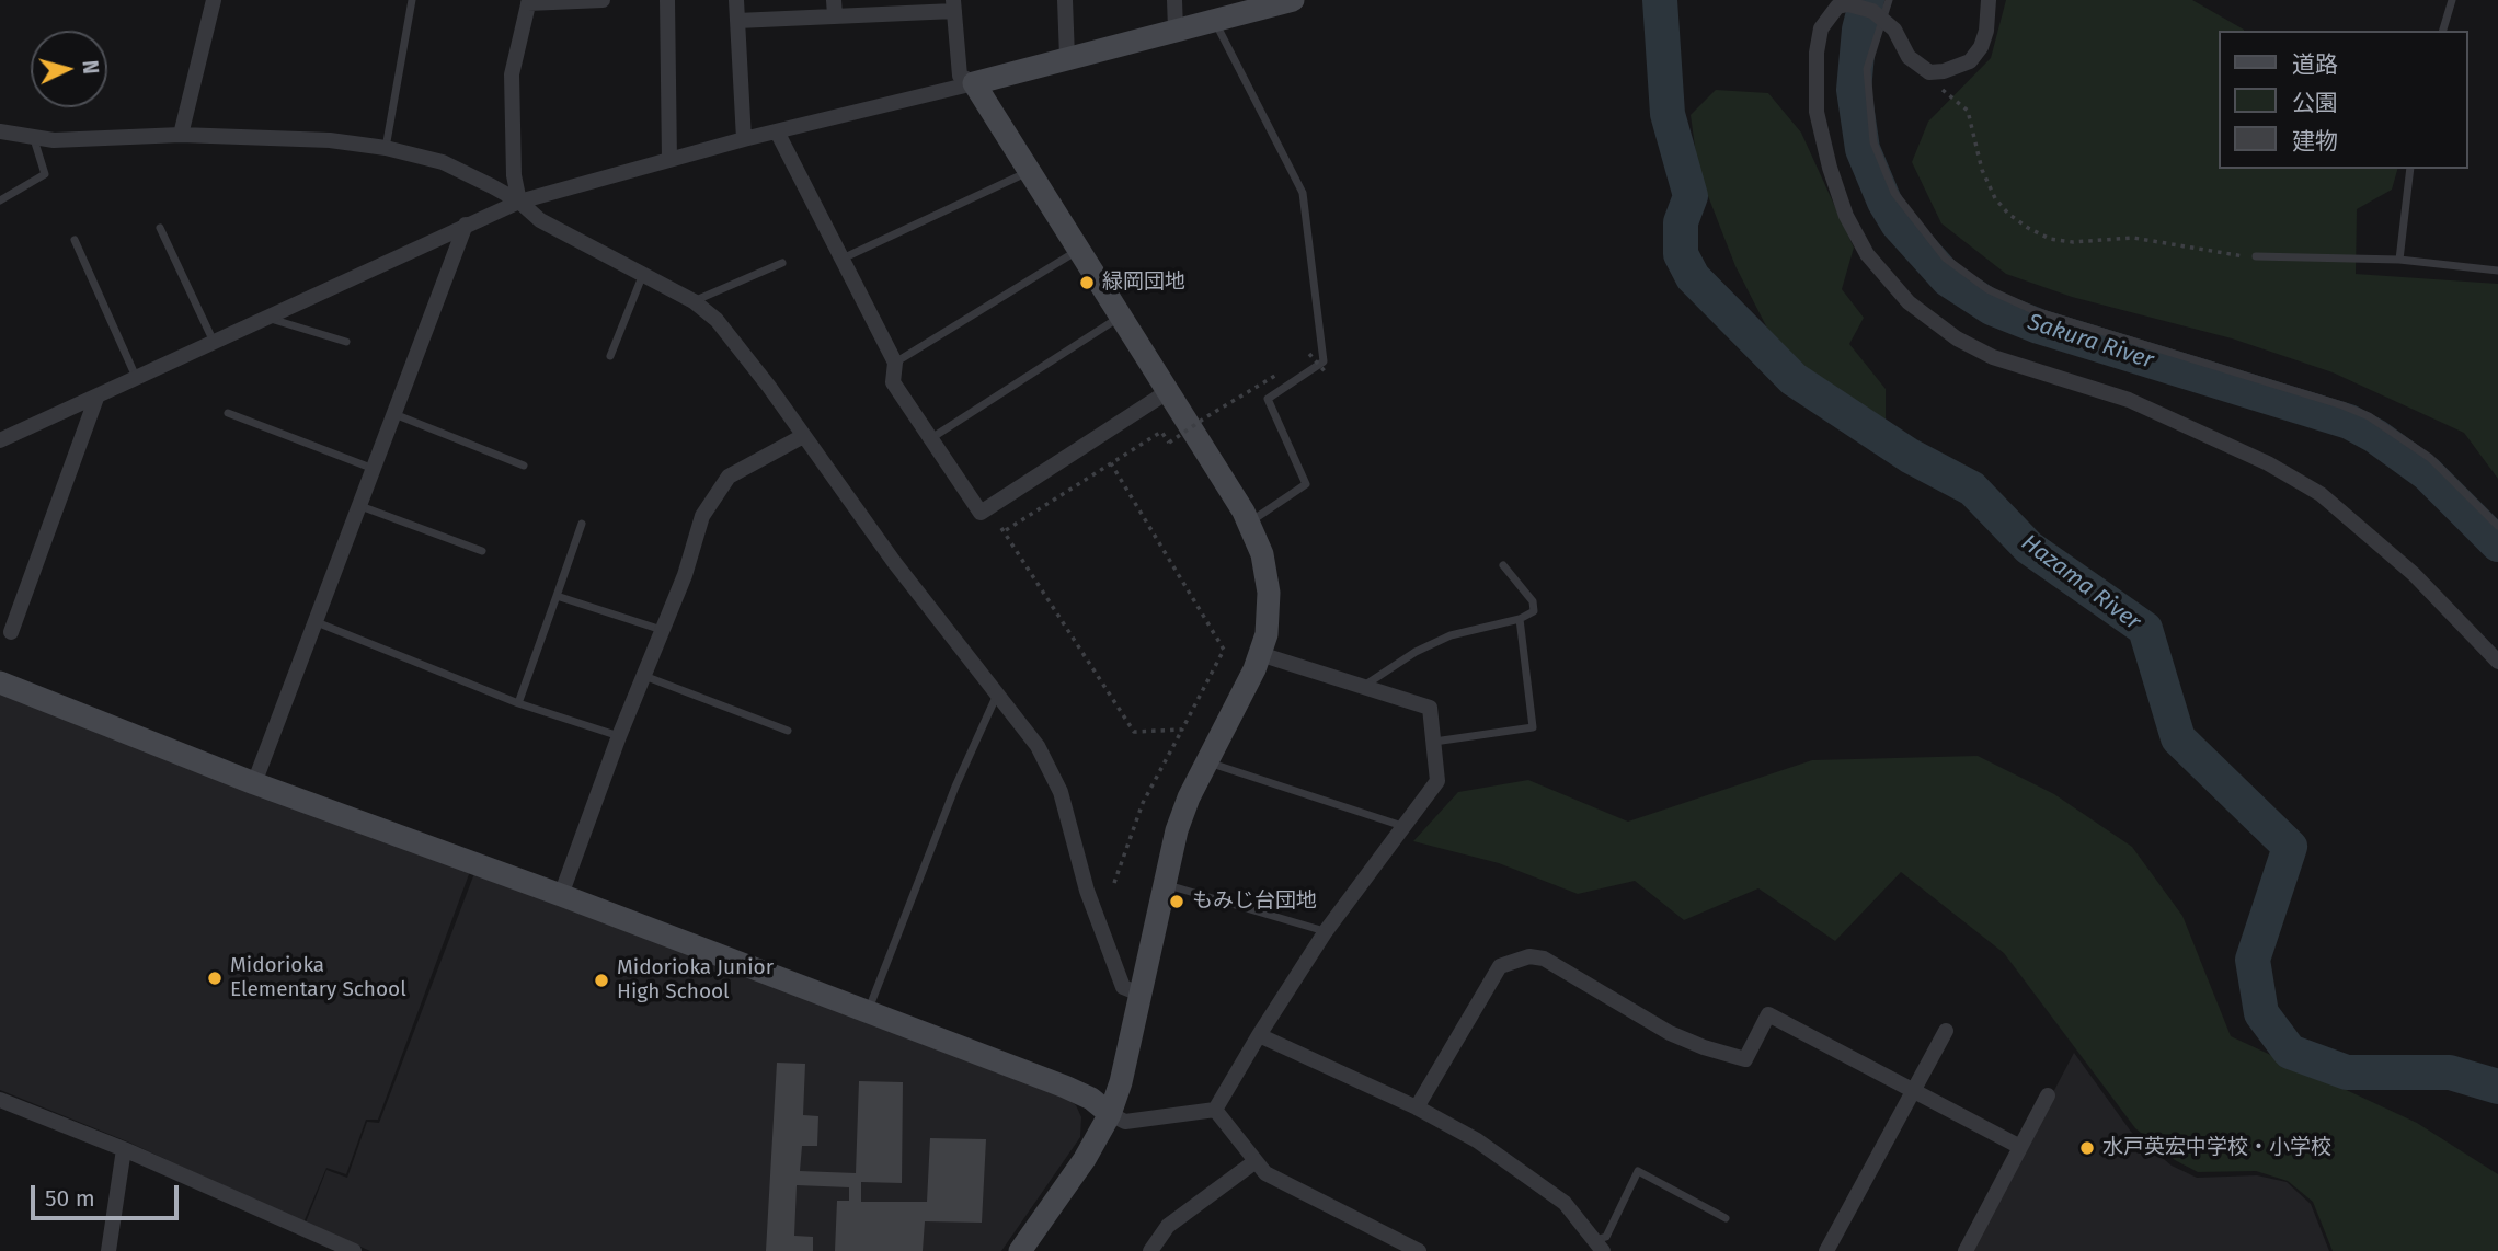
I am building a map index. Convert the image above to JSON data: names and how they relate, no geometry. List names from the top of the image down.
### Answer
{
  "water": ["Sakura River", "Hazama River"],
  "places": [
    "緑岡団地",
    "もみじ台団地",
    "Midorioka Elementary School",
    "Midorioka Junior High School",
    "水戸英宏中学校・小学校"
  ],
  "legend": ["道路", "公園", "建物"],
  "scale_bar": "50 m",
  "north": "right"
}
